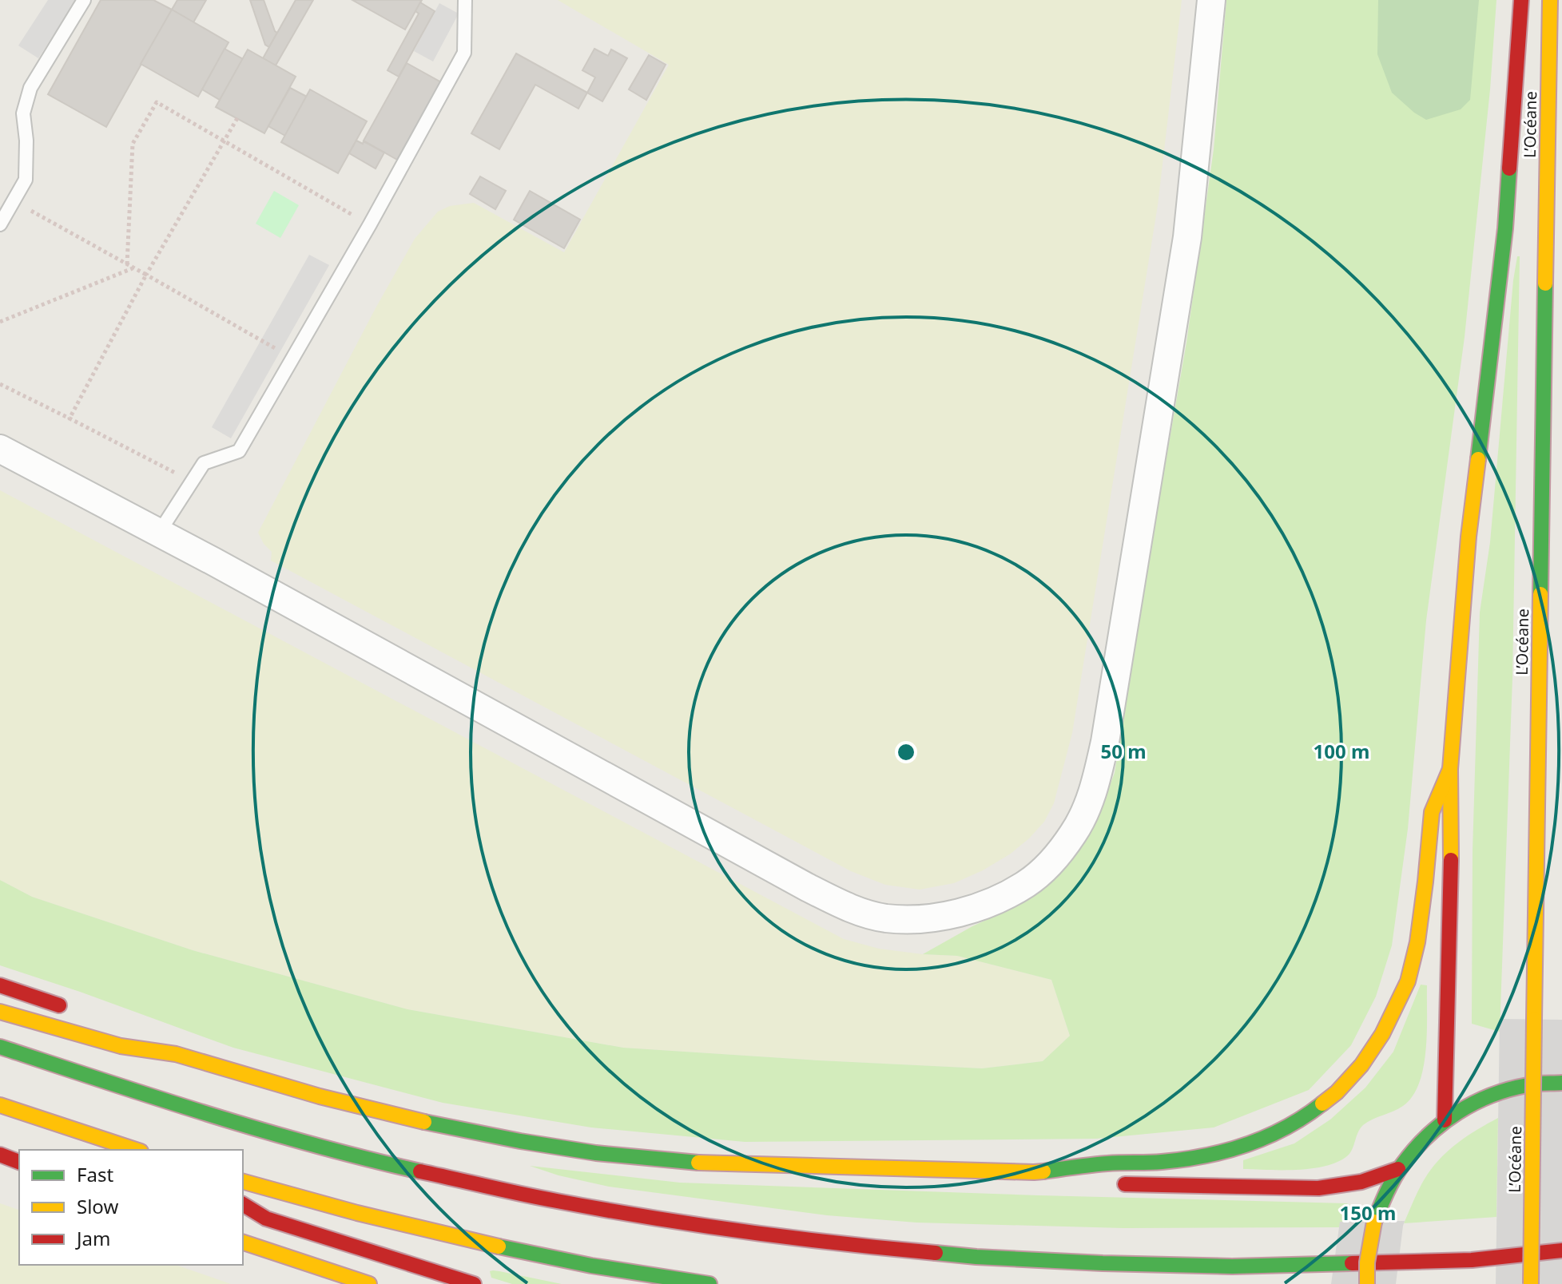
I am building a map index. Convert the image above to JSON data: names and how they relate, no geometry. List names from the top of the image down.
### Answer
{
  "streets": {
    "highway": ["L’Océane"]
  },
  "legend": ["Fast", "Slow", "Jam"],
  "rings": ["50 m", "100 m", "150 m"]
}
